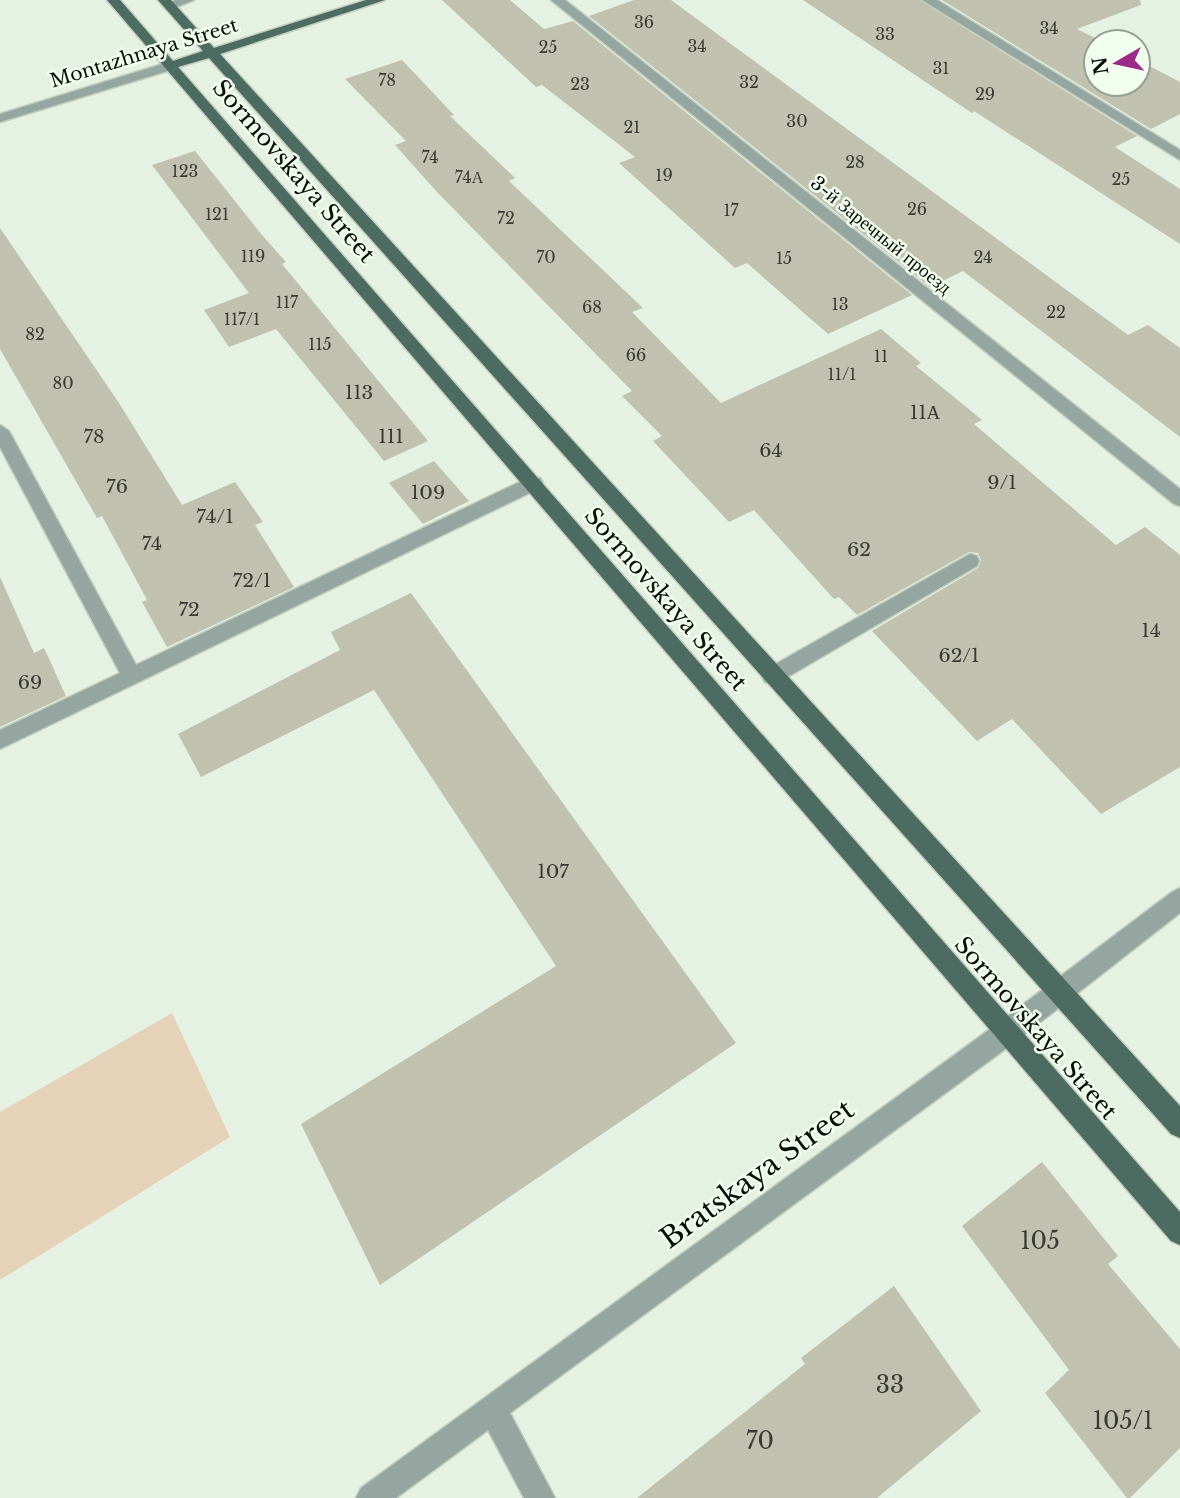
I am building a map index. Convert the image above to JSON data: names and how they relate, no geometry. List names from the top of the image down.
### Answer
{
  "streets": {
    "main road": ["Montazhnaya Street", "Sormovskaya Street"],
    "street": ["3-й Заречный проезд", "Bratskaya Street"]
  },
  "crossings": [
    ["Montazhnaya Street", "Sormovskaya Street"],
    ["Sormovskaya Street", "Bratskaya Street"]
  ],
  "house_numbers": [
    "36",
    "34",
    "33",
    "34",
    "25",
    "31",
    "78",
    "32",
    "23",
    "29",
    "30",
    "21",
    "74",
    "28",
    "123",
    "19",
    "74А",
    "25",
    "26",
    "17",
    "121",
    "72",
    "119",
    "70",
    "24",
    "15",
    "117",
    "13",
    "68",
    "22",
    "117/1",
    "82",
    "115",
    "66",
    "11",
    "11/1",
    "80",
    "113",
    "11А",
    "78",
    "111",
    "64",
    "9/1",
    "76",
    "109",
    "74/1",
    "74",
    "62",
    "72/1",
    "72",
    "14",
    "62/1",
    "69",
    "107",
    "105",
    "33",
    "105/1",
    "70"
  ],
  "north": "left"
}
